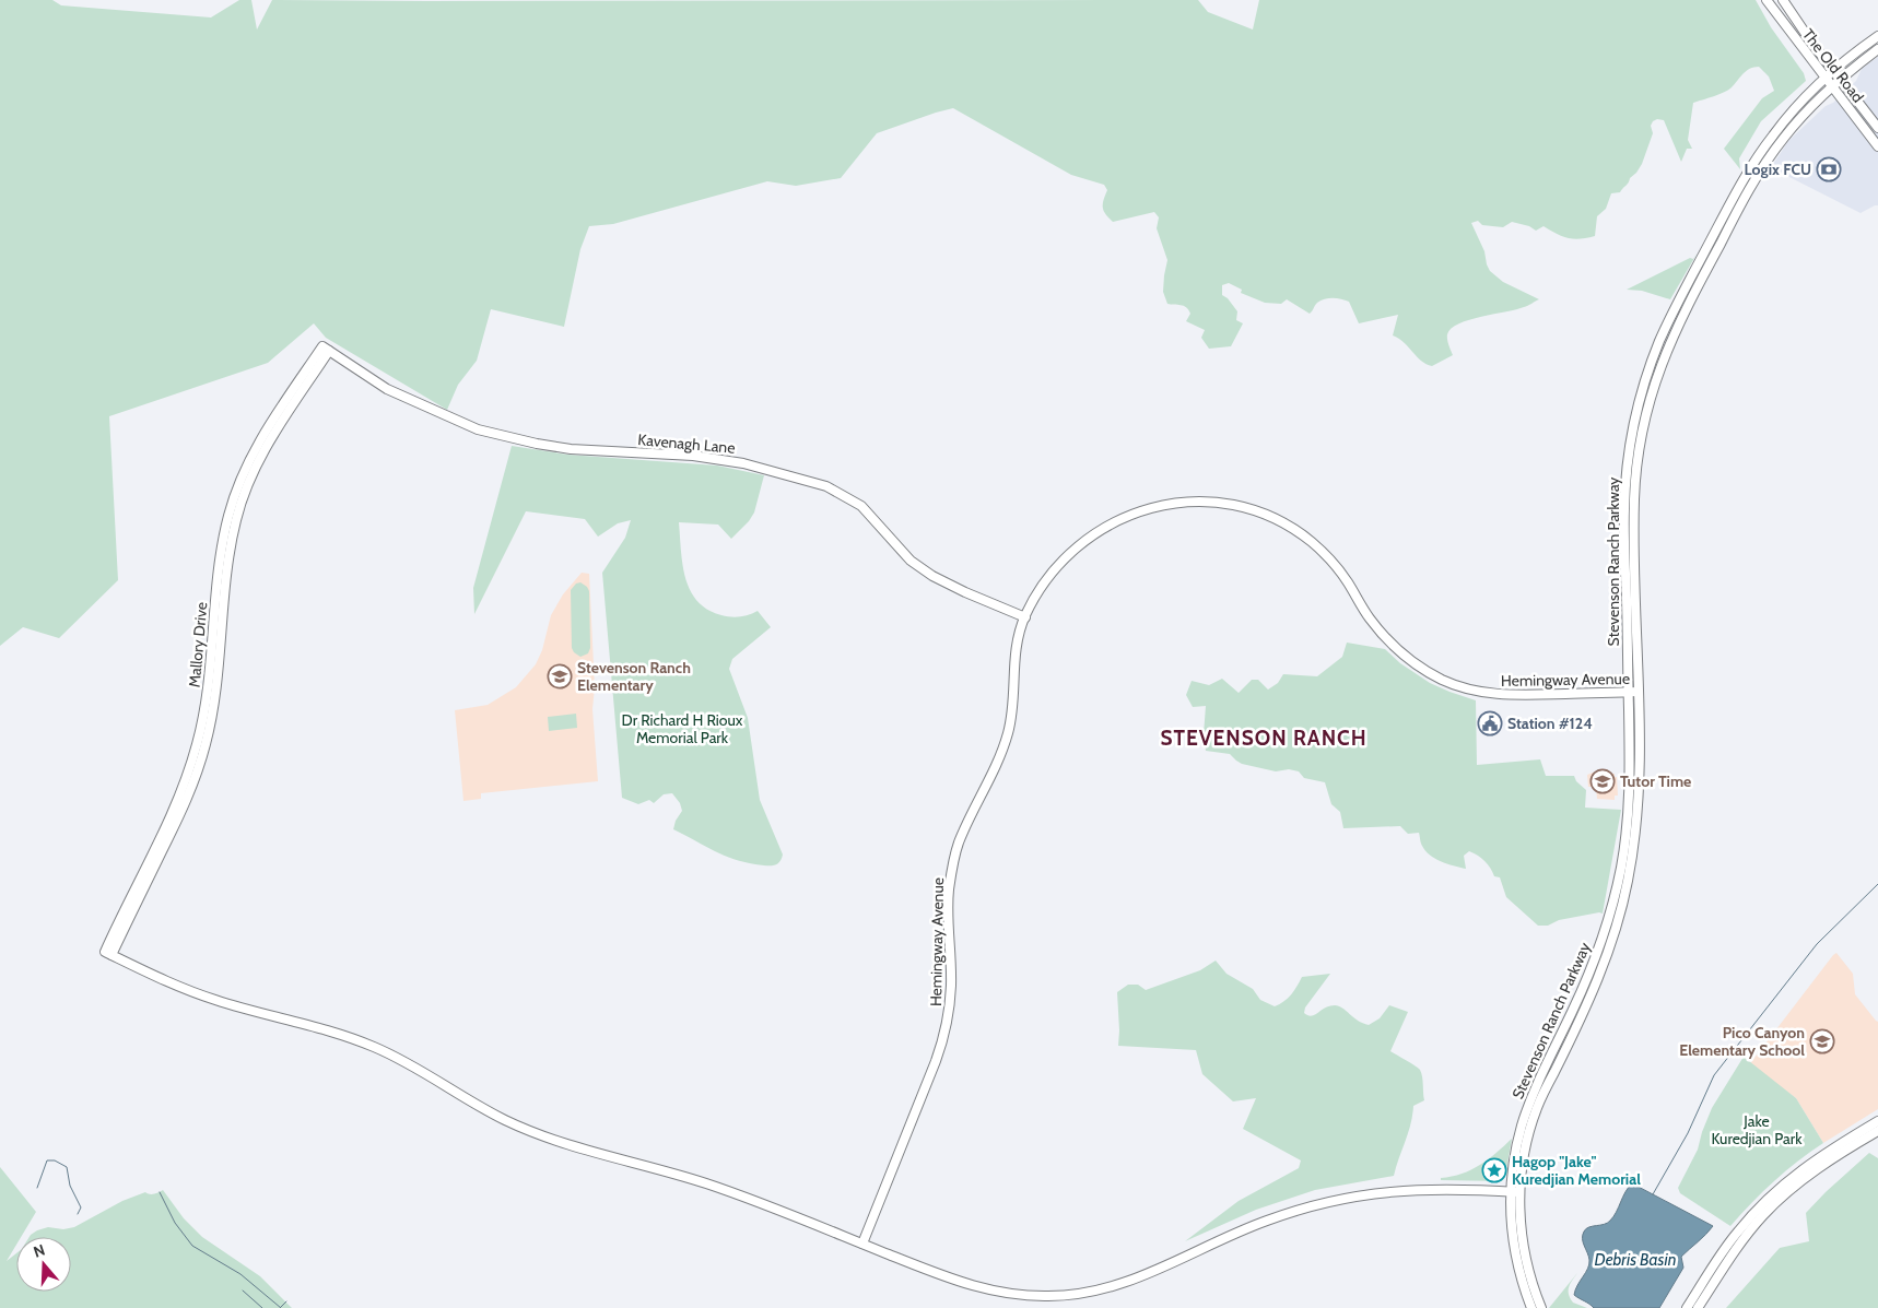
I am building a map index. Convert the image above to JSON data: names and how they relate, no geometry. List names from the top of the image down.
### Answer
{
  "streets": {
    "main road": [
      "The Old Road",
      "Kavenagh Lane",
      "Stevenson Ranch Parkway",
      "Hemingway Avenue"
    ]
  },
  "crossings": [
    ["The Old Road", "Stevenson Ranch Parkway"],
    ["Kavenagh Lane", "Hemingway Avenue"],
    ["Stevenson Ranch Parkway", "Hemingway Avenue"]
  ],
  "districts": ["STEVENSON RANCH"],
  "water": ["Debris Basin"],
  "parks": ["Dr Richard H Rioux Memorial Park", "Jake Kuredjian Park"],
  "places": {
    "bank": ["Logix FCU"],
    "school or university": ["Stevenson Ranch Elementary", "Tutor Time", "Pico Canyon Elementary School"],
    "public building": ["Station #124"],
    "place": ["Hagop \"Jake\" Kuredjian Memorial"]
  },
  "north": "top"
}
